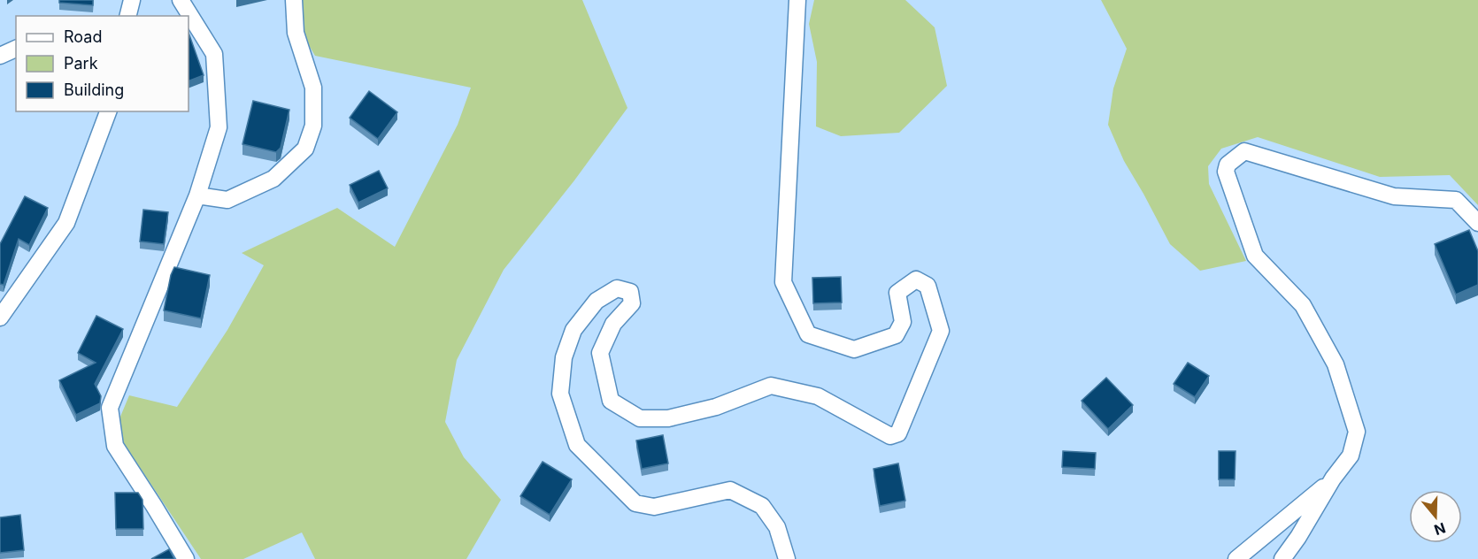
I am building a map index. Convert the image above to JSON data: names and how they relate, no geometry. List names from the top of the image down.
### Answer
{
  "legend": ["Road", "Park", "Building"],
  "north": "bottom"
}
